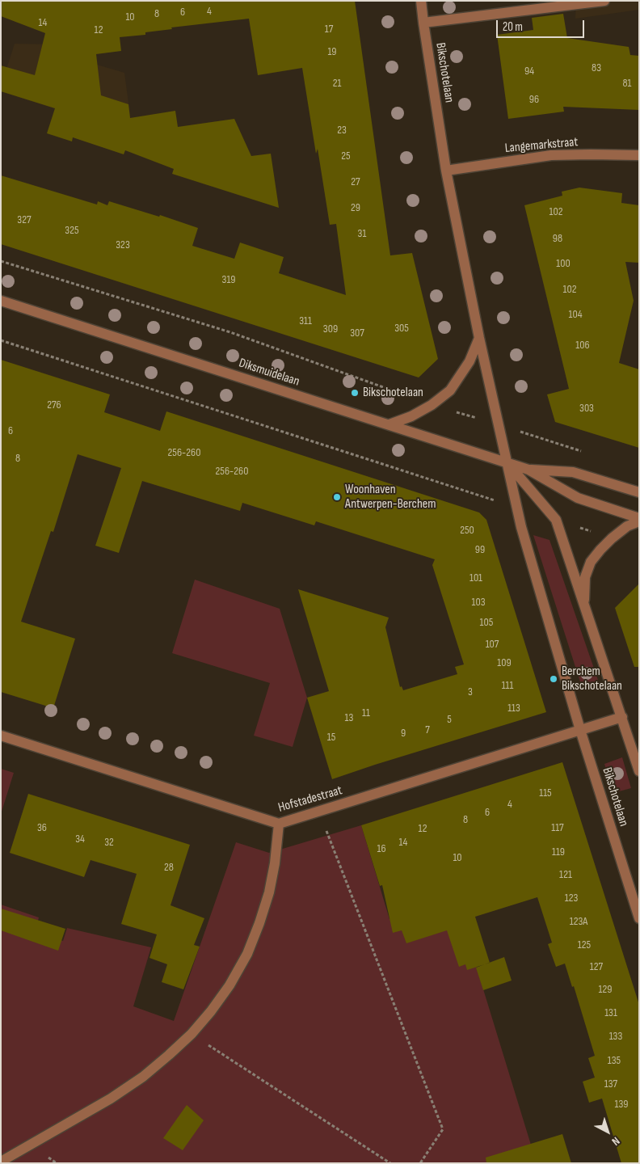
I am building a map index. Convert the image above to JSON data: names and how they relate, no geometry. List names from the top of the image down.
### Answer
{
  "streets": {
    "street": [
      "Bikschotelaan",
      "Langemarkstraat",
      "Diksmuidelaan",
      "Hofstadestraat"
    ]
  },
  "crossings": [
    ["Bikschotelaan", "Langemarkstraat"],
    ["Bikschotelaan", "Diksmuidelaan"],
    ["Bikschotelaan", "Hofstadestraat"]
  ],
  "places": ["Bikschotelaan", "Woonhaven Antwerpen-Berchem", "Berchem Bikschotelaan"],
  "house_numbers": [
    "4",
    "6",
    "8",
    "10",
    "14",
    "17",
    "12",
    "19",
    "83",
    "94",
    "21",
    "81",
    "96",
    "23",
    "25",
    "27",
    "29",
    "102",
    "327",
    "325",
    "31",
    "98",
    "323",
    "100",
    "319",
    "102",
    "104",
    "311",
    "305",
    "309",
    "307",
    "106",
    "276",
    "303",
    "6",
    "256-260",
    "8",
    "256-260",
    "250",
    "99",
    "101",
    "103",
    "105",
    "107",
    "109",
    "111",
    "3",
    "113",
    "11",
    "13",
    "5",
    "7",
    "9",
    "15",
    "115",
    "4",
    "6",
    "8",
    "36",
    "117",
    "12",
    "34",
    "32",
    "14",
    "16",
    "119",
    "10",
    "28",
    "121",
    "123",
    "123A",
    "125",
    "127",
    "129",
    "131",
    "133",
    "135",
    "137",
    "139"
  ],
  "scale_bar": "20 m",
  "north": "bottom right"
}
